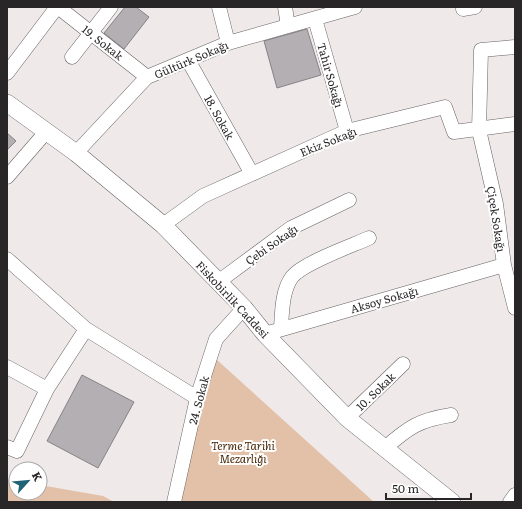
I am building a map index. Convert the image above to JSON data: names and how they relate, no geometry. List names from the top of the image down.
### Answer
{
  "streets": {
    "main road": ["Fiskobirlik Caddesi"],
    "street": [
      "19. Sokak",
      "Gültürk Sokağı",
      "Tahir Sokağı",
      "18. Sokak",
      "Ekiz Sokağı",
      "Çiçek Sokağı",
      "Çebi Sokağı",
      "Aksoy Sokağı",
      "10. Sokak",
      "24. Sokak"
    ]
  },
  "crossings": [
    ["19. Sokak", "Gültürk Sokağı"],
    ["Gültürk Sokağı", "Tahir Sokağı"],
    ["Gültürk Sokağı", "18. Sokak"],
    ["Gültürk Sokağı", "Fiskobirlik Caddesi"],
    ["Tahir Sokağı", "Ekiz Sokağı"],
    ["18. Sokak", "Ekiz Sokağı"],
    ["Ekiz Sokağı", "Çiçek Sokağı"],
    ["Ekiz Sokağı", "Fiskobirlik Caddesi"],
    ["Çiçek Sokağı", "Aksoy Sokağı"],
    ["Çebi Sokağı", "Fiskobirlik Caddesi"],
    ["Fiskobirlik Caddesi", "Aksoy Sokağı"],
    ["Fiskobirlik Caddesi", "10. Sokak"],
    ["Fiskobirlik Caddesi", "24. Sokak"]
  ],
  "parks": ["Terme Tarihi Mezarlığı"],
  "scale_bar": "50 m",
  "north": "top right"
}
